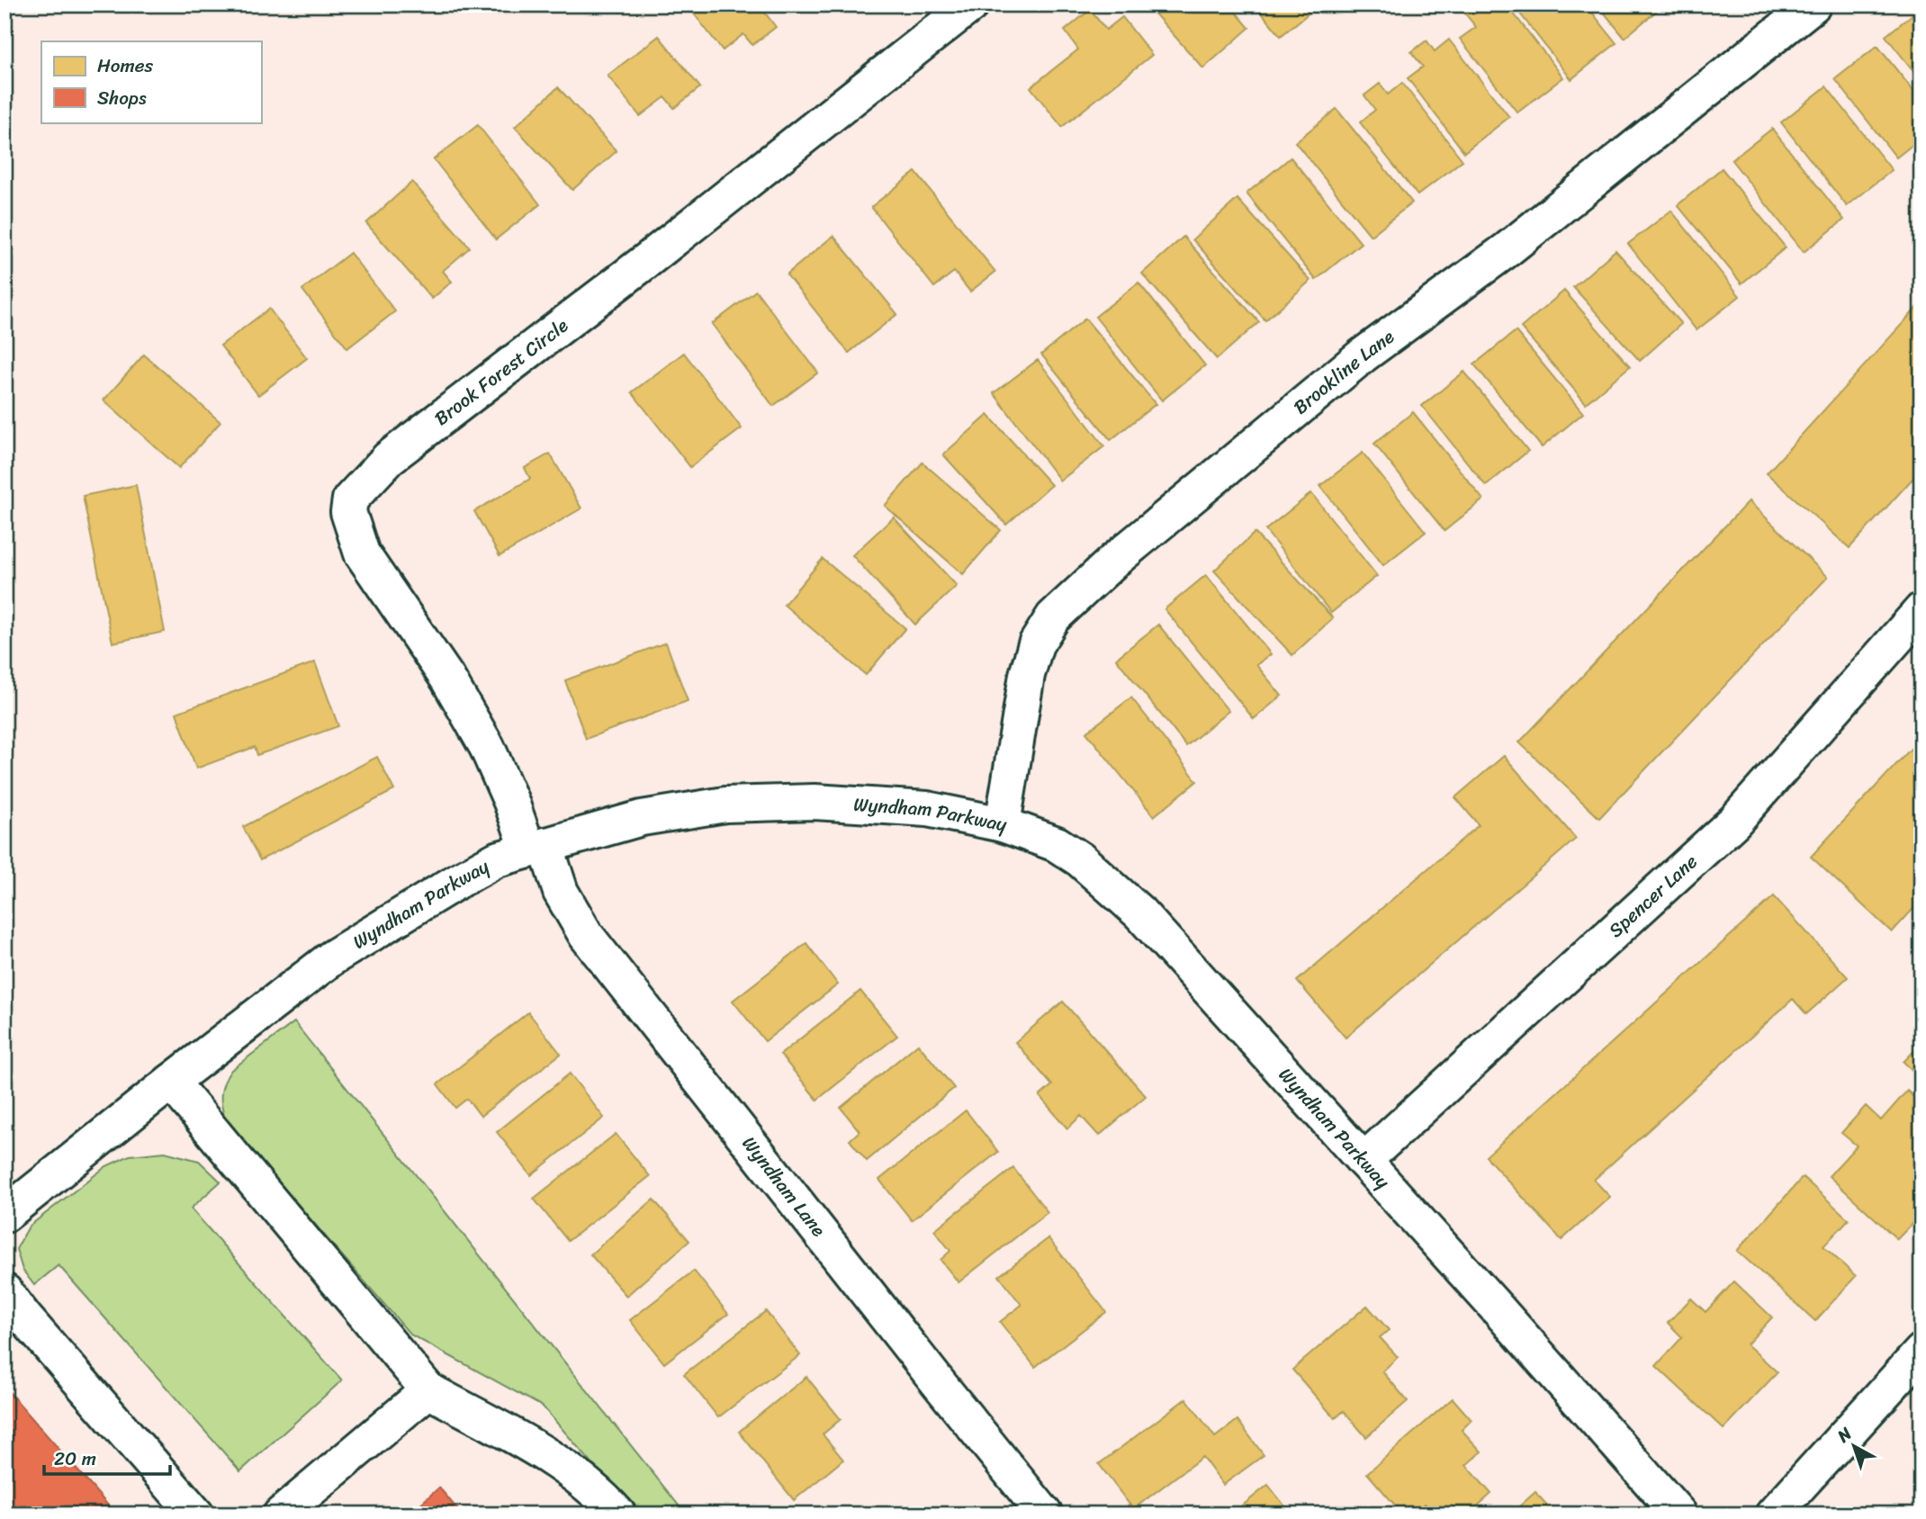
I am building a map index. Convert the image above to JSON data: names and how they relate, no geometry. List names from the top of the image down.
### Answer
{
  "streets": {
    "street": [
      "Brook Forest Circle",
      "Brookline Lane",
      "Wyndham Parkway",
      "Spencer Lane",
      "Wyndham Lane"
    ]
  },
  "crossings": [
    ["Brook Forest Circle", "Wyndham Parkway"],
    ["Brook Forest Circle", "Wyndham Lane"],
    ["Brookline Lane", "Wyndham Parkway"],
    ["Wyndham Parkway", "Spencer Lane"],
    ["Wyndham Parkway", "Wyndham Lane"]
  ],
  "legend": ["Homes", "Shops"],
  "scale_bar": "20 m",
  "north": "top left"
}
